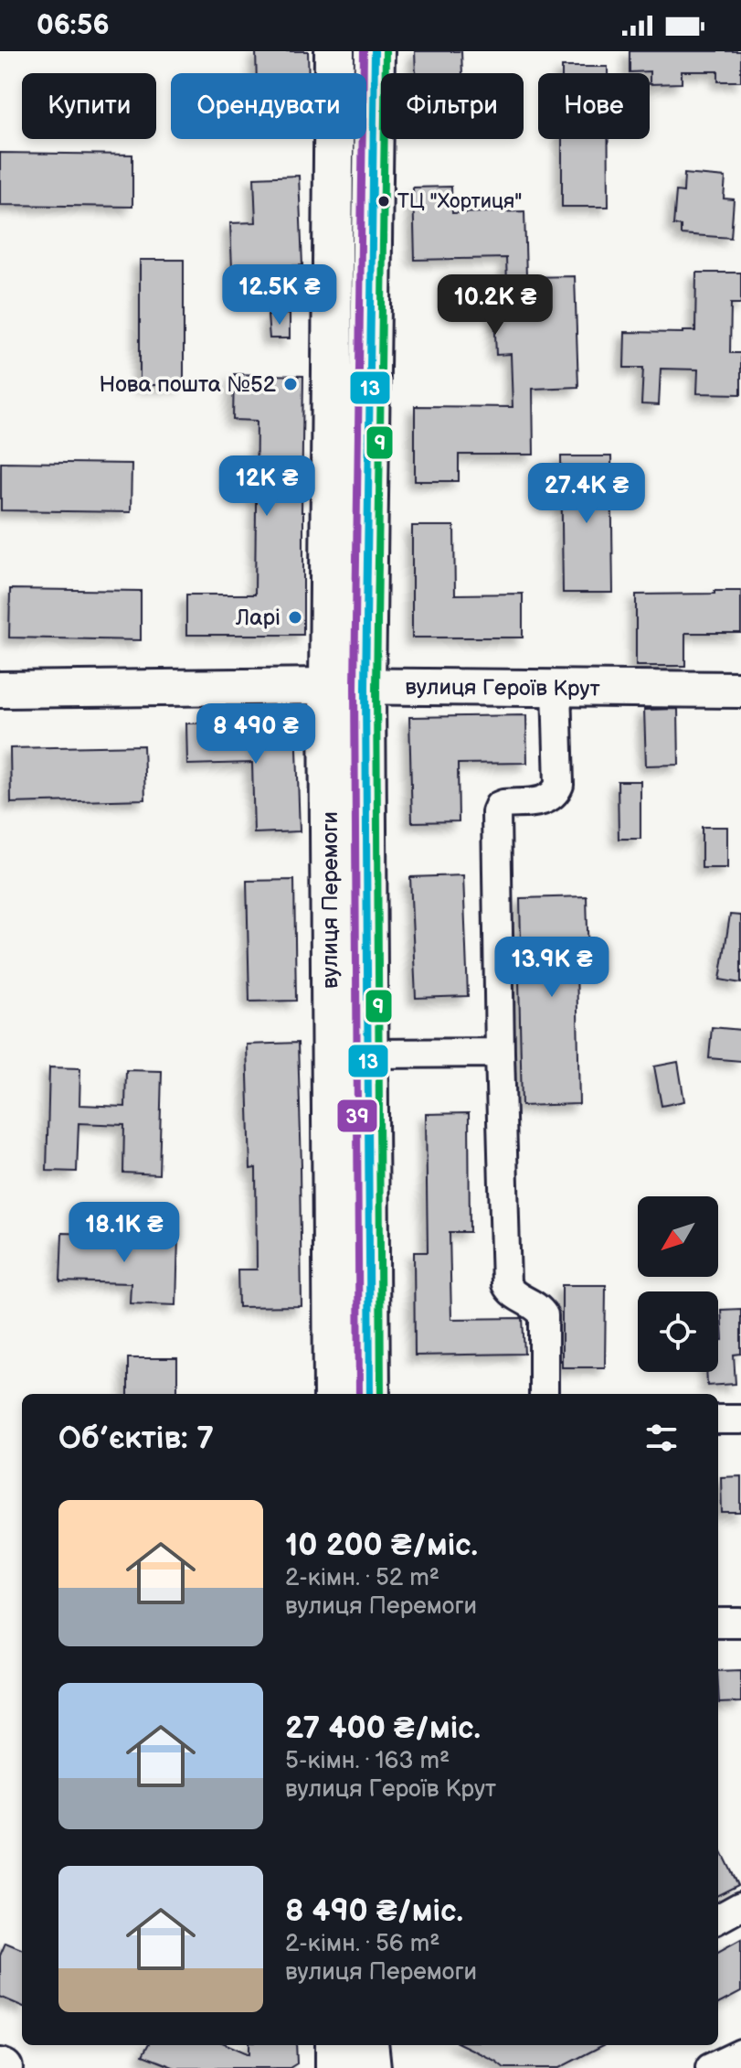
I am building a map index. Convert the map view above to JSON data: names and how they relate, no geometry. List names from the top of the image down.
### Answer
{
  "streets": {
    "main road": ["вулиця Перемоги"],
    "street": ["вулиця Героїв Крут"]
  },
  "crossings": [
    ["вулиця Героїв Крут", "вулиця Перемоги"]
  ],
  "places": ["ТЦ \"Хортиця\"", "Нова пошта №52", "Ларі"],
  "lines": ["transit line 13", "transit line 9", "transit line 39"],
  "north": "bottom left",
  "page": {
    "status": "06:56",
    "chip": [
      "Купити",
      "Орендувати",
      "Фільтри",
      "Нове"
    ],
    "price": [
      "12.5K ₴",
      "10.2K ₴",
      "12K ₴",
      "27.4K ₴",
      "8 490 ₴",
      "13.9K ₴",
      "18.1K ₴"
    ],
    "heading": "Об’єктів: 7",
    "list": [
      {
        "name": "10 200 ₴/міс.",
        "note": "2-кімн. · 52 m² · вулиця Перемоги"
      },
      {
        "name": "27 400 ₴/міс.",
        "note": "5-кімн. · 163 m² · вулиця Героїв Крут"
      },
      {
        "name": "8 490 ₴/міс.",
        "note": "2-кімн. · 56 m² · вулиця Перемоги"
      }
    ]
  }
}
